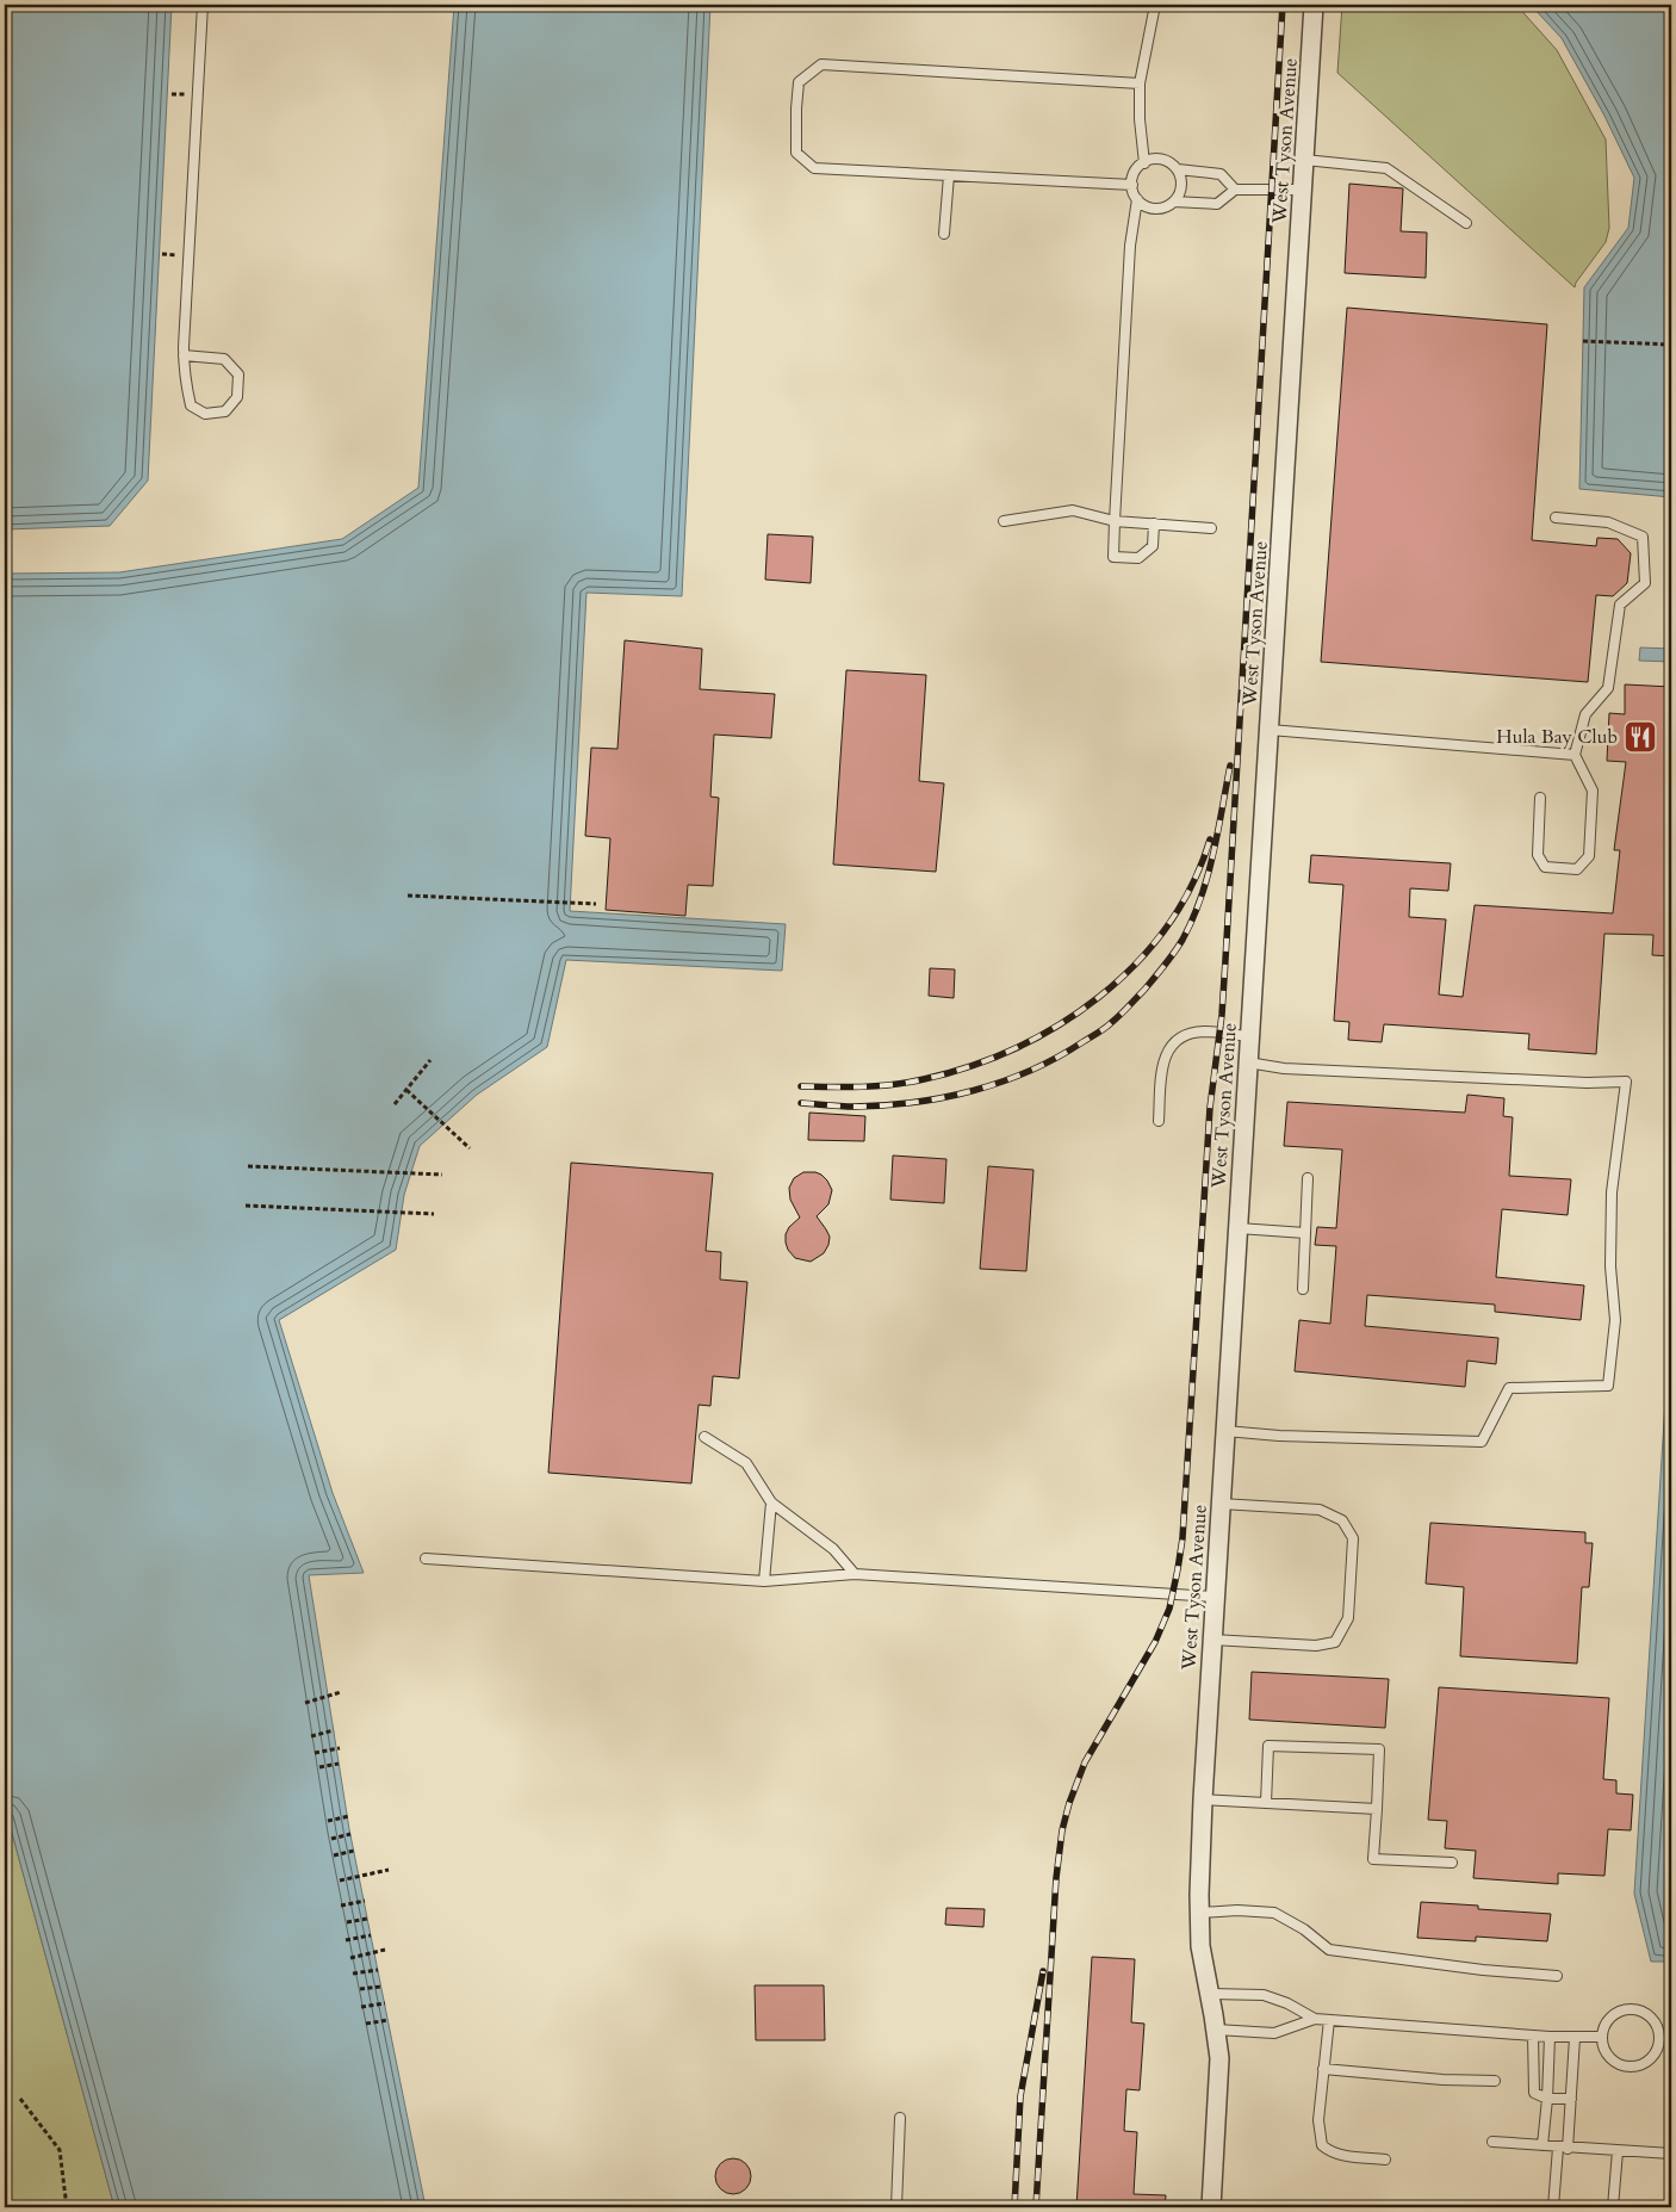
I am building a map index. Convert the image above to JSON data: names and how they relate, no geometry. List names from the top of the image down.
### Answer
{
  "streets": {
    "street": ["West Tyson Avenue"]
  },
  "places": {
    "restaurant": ["Hula Bay Club"]
  }
}
